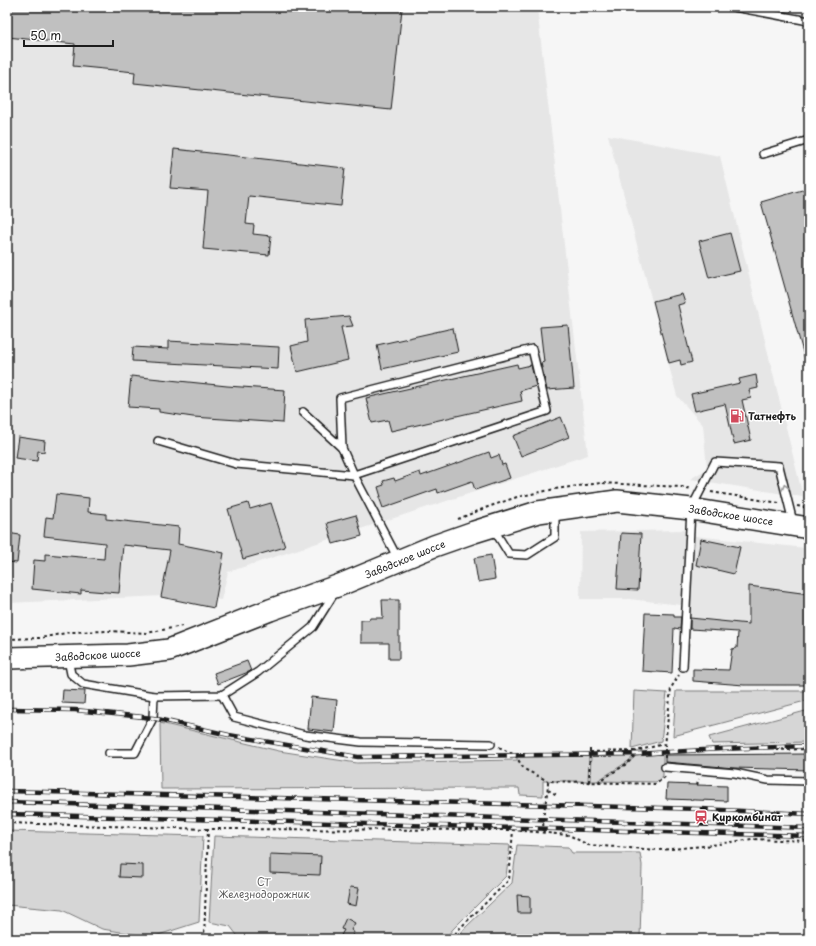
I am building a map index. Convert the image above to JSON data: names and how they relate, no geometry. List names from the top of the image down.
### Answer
{
  "streets": {
    "main road": ["Заводское шоссе"]
  },
  "parks": ["СТ Железнодорожник"],
  "places": {
    "fuel station": ["Татнефть"],
    "station": ["Киркомбинат"]
  },
  "scale_bar": "50 m"
}
